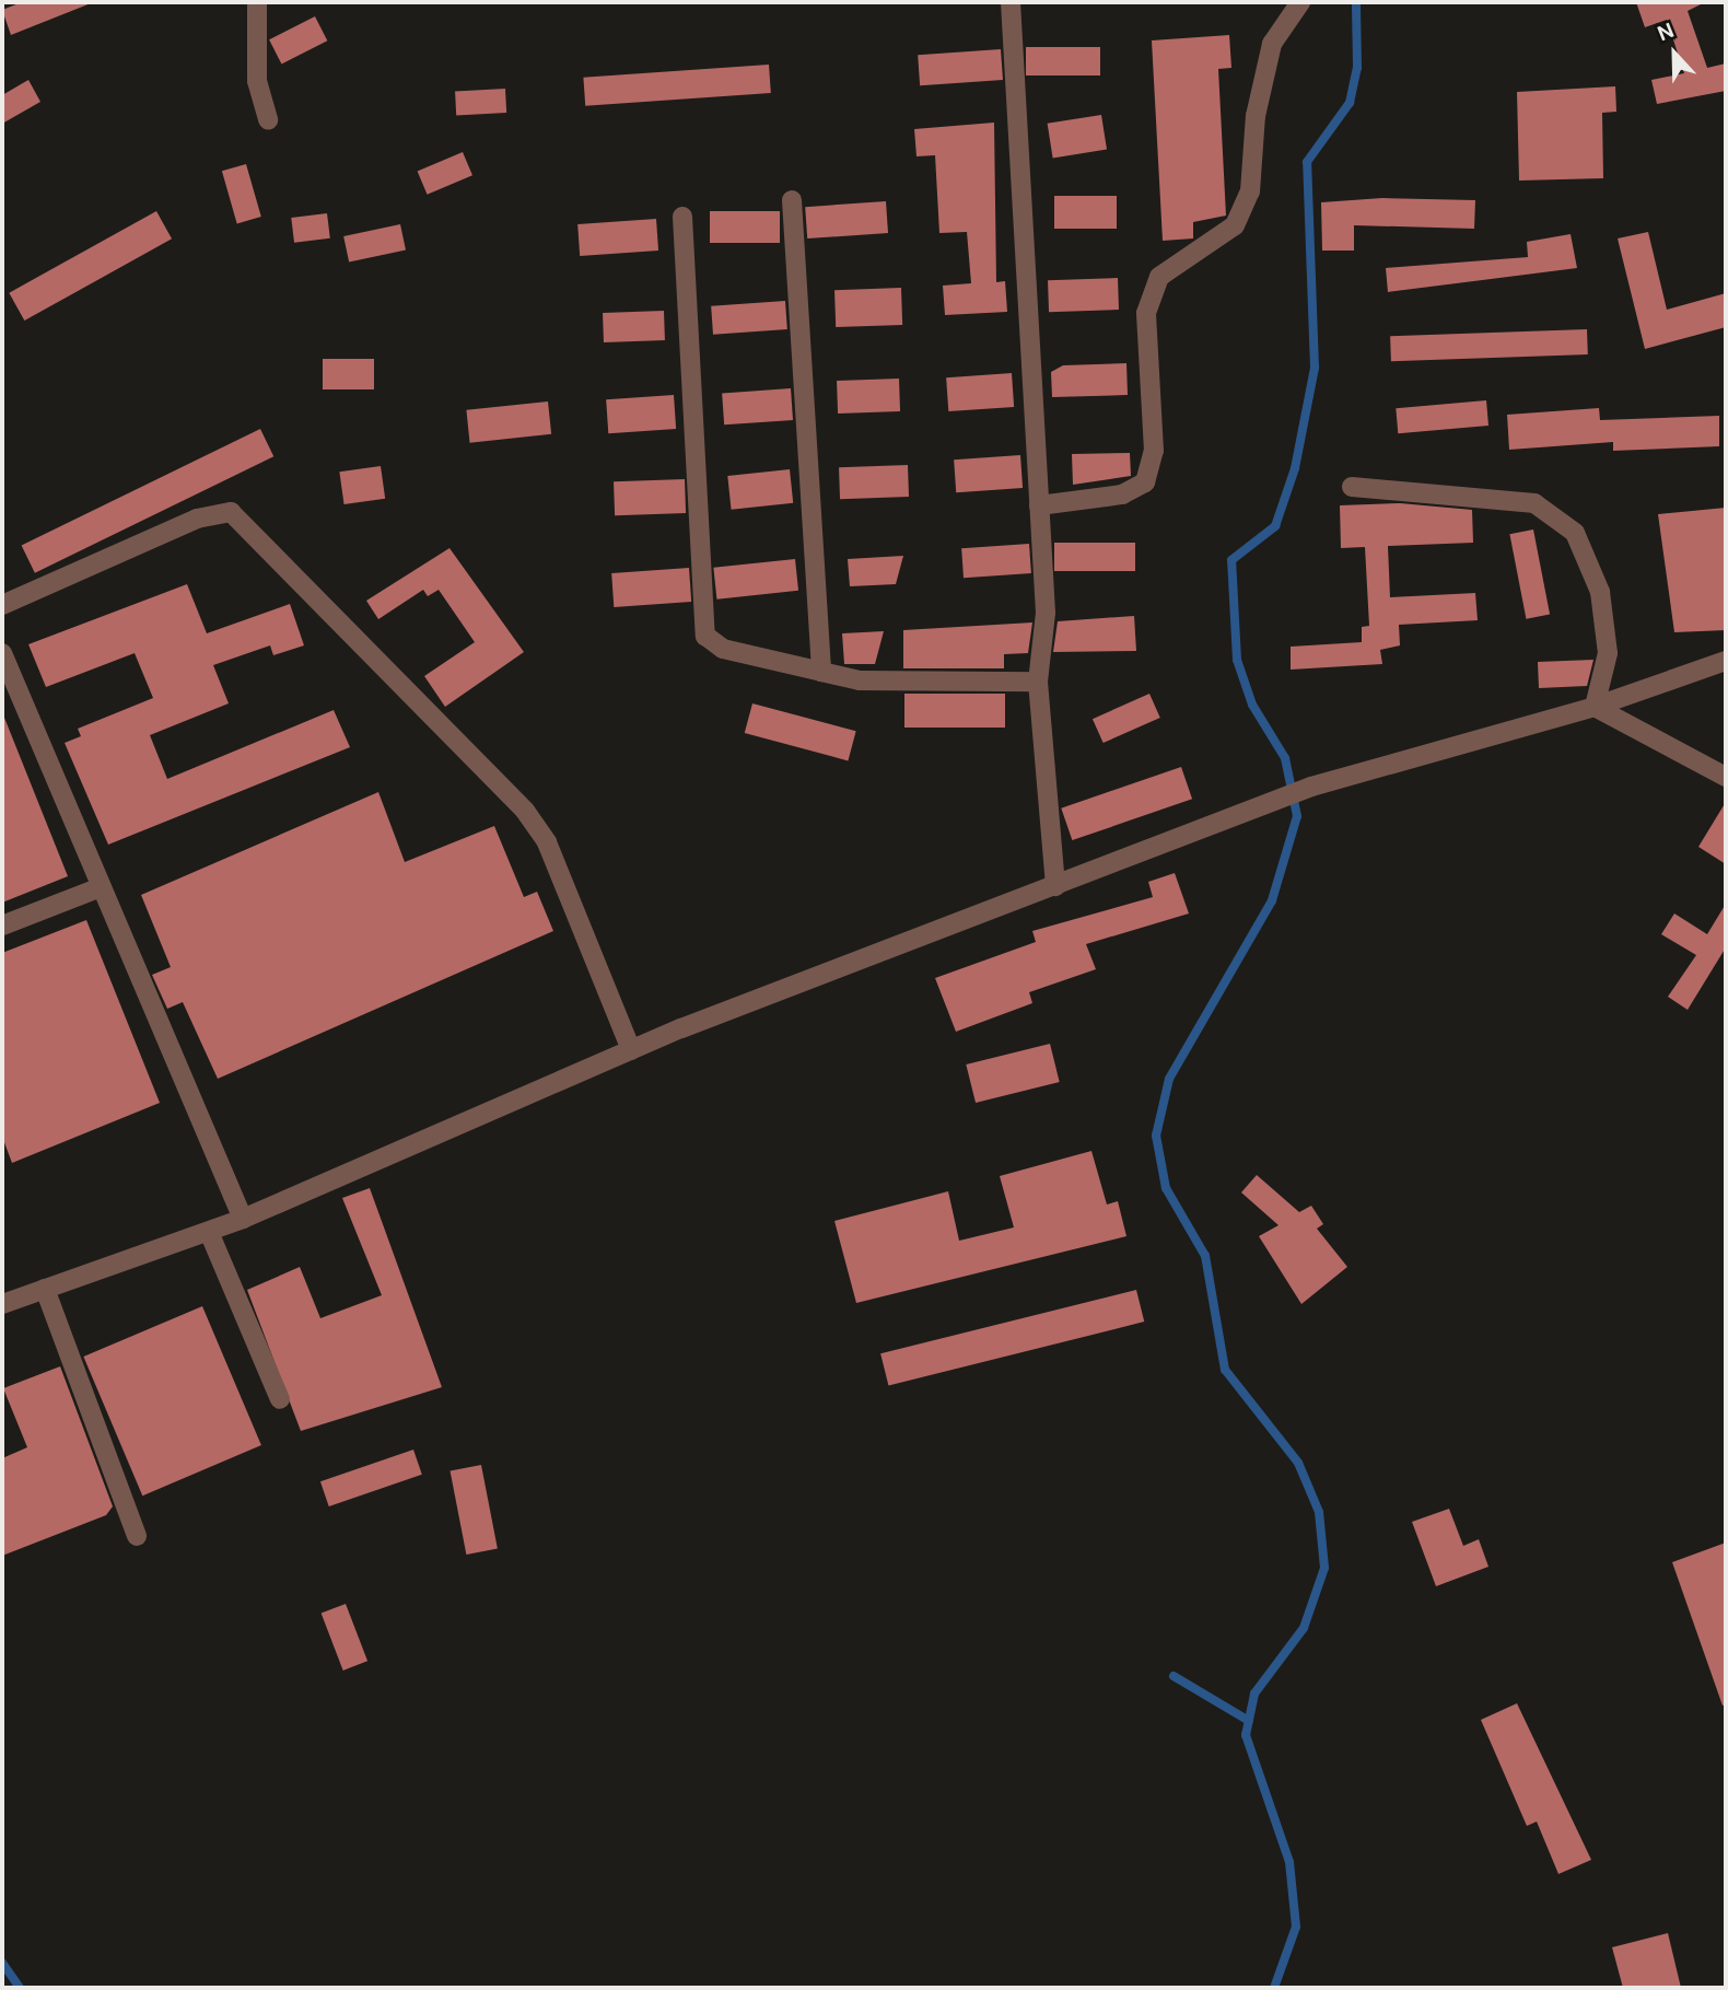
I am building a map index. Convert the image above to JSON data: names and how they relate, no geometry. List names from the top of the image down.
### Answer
{
  "north": "top"
}
